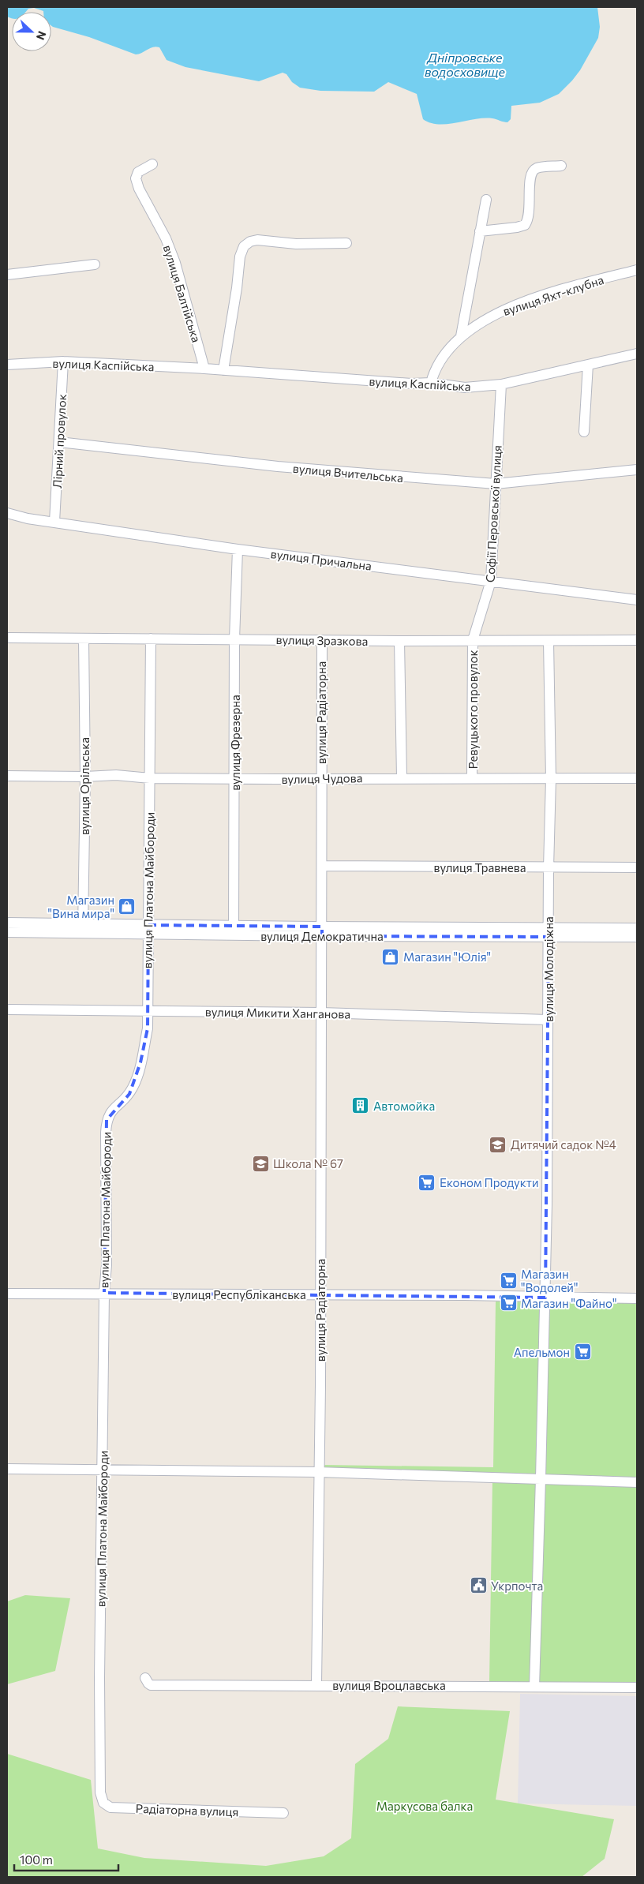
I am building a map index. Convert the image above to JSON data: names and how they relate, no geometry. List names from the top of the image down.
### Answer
{
  "streets": {
    "street": [
      "вулиця Балтійська",
      "вулиця Яхт-клубна",
      "вулиця Каспійська",
      "Лірний провулок",
      "вулиця Вчительська",
      "Софії Перовської вулиця",
      "вулиця Причальна",
      "вулиця Зразкова",
      "Ревуцького провулок",
      "вулиця Радіаторна",
      "вулиця Фрезерна",
      "вулиця Чудова",
      "вулиця Орільська",
      "вулиця Травнева",
      "вулиця Платона Майбороди",
      "вулиця Демократична",
      "вулиця Молодіжна",
      "вулиця Микити Ханганова",
      "вулиця Республіканська",
      "вулиця Вроцлавська",
      "Радіаторна вулиця"
    ]
  },
  "crossings": [
    ["вулиця Балтійська", "вулиця Каспійська"],
    ["вулиця Яхт-клубна", "вулиця Каспійська"],
    ["вулиця Каспійська", "Лірний провулок"],
    ["вулиця Каспійська", "Софії Перовської вулиця"],
    ["Лірний провулок", "вулиця Вчительська"],
    ["Лірний провулок", "вулиця Причальна"],
    ["вулиця Вчительська", "Софії Перовської вулиця"],
    ["Софії Перовської вулиця", "вулиця Причальна"],
    ["Софії Перовської вулиця", "вулиця Зразкова"],
    ["Софії Перовської вулиця", "Ревуцького провулок"],
    ["вулиця Причальна", "вулиця Фрезерна"],
    ["вулиця Зразкова", "Ревуцького провулок"],
    ["вулиця Зразкова", "вулиця Радіаторна"],
    ["вулиця Зразкова", "вулиця Фрезерна"],
    ["вулиця Зразкова", "вулиця Орільська"],
    ["вулиця Зразкова", "вулиця Платона Майбороди"],
    ["вулиця Зразкова", "вулиця Молодіжна"],
    ["Ревуцького провулок", "вулиця Чудова"],
    ["вулиця Радіаторна", "вулиця Чудова"],
    ["вулиця Радіаторна", "вулиця Травнева"],
    ["вулиця Радіаторна", "вулиця Демократична"],
    ["вулиця Радіаторна", "вулиця Микити Ханганова"],
    ["вулиця Радіаторна", "вулиця Республіканська"],
    ["вулиця Радіаторна", "вулиця Вроцлавська"],
    ["вулиця Фрезерна", "вулиця Чудова"],
    ["вулиця Фрезерна", "вулиця Демократична"],
    ["вулиця Чудова", "вулиця Орільська"],
    ["вулиця Чудова", "вулиця Платона Майбороди"],
    ["вулиця Чудова", "вулиця Молодіжна"],
    ["вулиця Орільська", "вулиця Демократична"],
    ["вулиця Травнева", "вулиця Молодіжна"],
    ["вулиця Платона Майбороди", "вулиця Демократична"],
    ["вулиця Платона Майбороди", "вулиця Микити Ханганова"],
    ["вулиця Платона Майбороди", "вулиця Республіканська"],
    ["вулиця Платона Майбороди", "Радіаторна вулиця"],
    ["вулиця Демократична", "вулиця Молодіжна"],
    ["вулиця Молодіжна", "вулиця Микити Ханганова"],
    ["вулиця Молодіжна", "вулиця Республіканська"],
    ["вулиця Молодіжна", "вулиця Вроцлавська"]
  ],
  "water": ["Дніпровське водосховище"],
  "parks": ["Маркусова балка"],
  "places": {
    "shop": ["Магазин \"Вина мира\"", "Магазин \"Юлія\""],
    "building": ["Автомойка"],
    "school or university": ["Дитячий садок №4", "Школа № 67"],
    "supermarket": [
      "Економ Продукти",
      "Магазин \"Водолей\"",
      "Магазин \"Файно\"",
      "Апельмон"
    ],
    "public building": ["Укрпочта"]
  },
  "scale_bar": "100 m",
  "north": "right"
}
